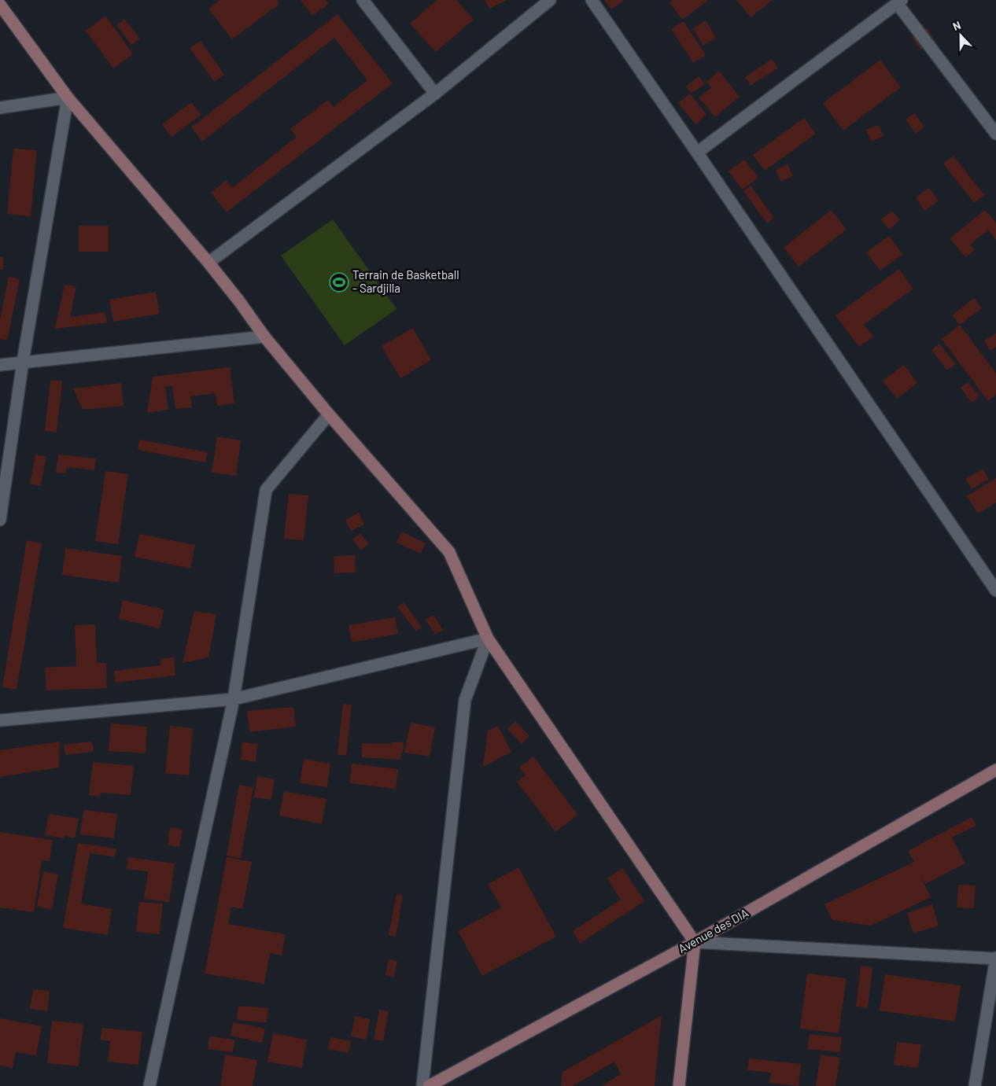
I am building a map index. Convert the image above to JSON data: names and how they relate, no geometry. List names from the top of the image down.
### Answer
{
  "streets": {
    "street": ["Avenue des DIA"]
  },
  "places": {
    "sports": ["Terrain de Basketball - Sardjilla"]
  },
  "north": "top"
}
